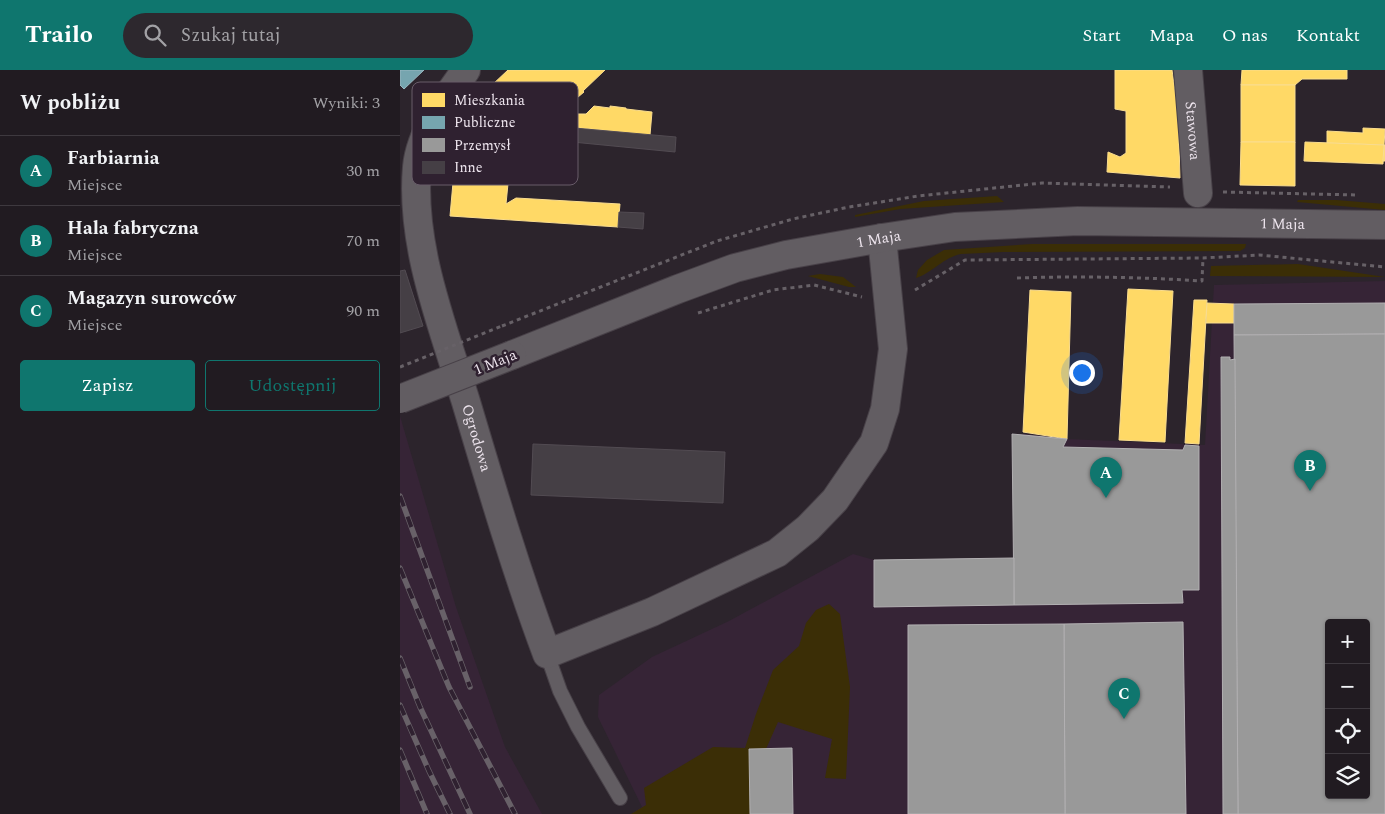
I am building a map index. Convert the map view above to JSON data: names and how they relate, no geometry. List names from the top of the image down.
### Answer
{
  "streets": {
    "street": ["Stawowa", "1 Maja", "Ogrodowa"]
  },
  "legend": [
    "Mieszkania",
    "Publiczne",
    "Przemysł",
    "Inne"
  ],
  "page": {
    "header": "Trailo",
    "search": "Szukaj tutaj",
    "nav": [
      "Start",
      "Mapa",
      "O nas",
      "Kontakt"
    ],
    "heading": ["W pobliżu", "Wyniki: 3"],
    "list": [
      {
        "mark": "A",
        "name": "Farbiarnia",
        "note": "Miejsce",
        "value": "30 m"
      },
      {
        "mark": "B",
        "name": "Hala fabryczna",
        "note": "Miejsce",
        "value": "70 m"
      },
      {
        "mark": "C",
        "name": "Magazyn surowców",
        "note": "Miejsce",
        "value": "90 m"
      }
    ],
    "buttons": ["Zapisz", "Udostępnij"],
    "pins": ["B", "A", "C"],
    "map_buttons": ["+", "−"]
  }
}
